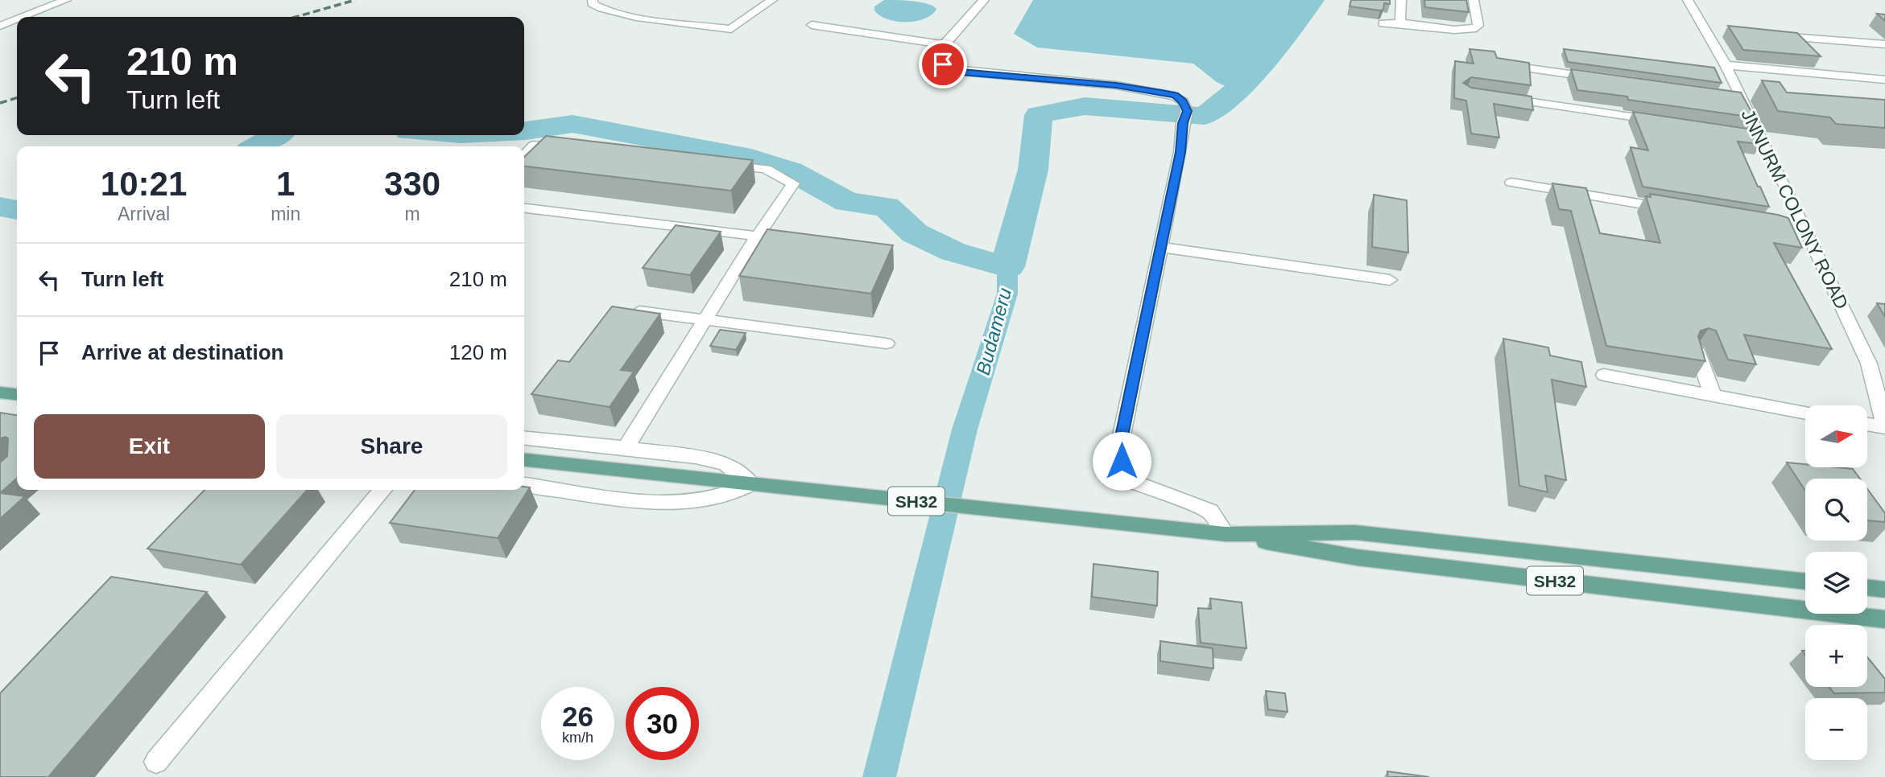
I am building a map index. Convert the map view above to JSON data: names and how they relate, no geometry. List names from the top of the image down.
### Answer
{
  "streets": {
    "main road": ["SH32"],
    "street": ["JNNURM COLONY ROAD"]
  },
  "water": ["Budameru"],
  "north": "right",
  "page": {
    "turn": ["210 m", "Turn left"],
    "eta": [
      "10:21",
      "Arrival",
      "1",
      "min",
      "330",
      "m"
    ],
    "list": [
      {
        "name": "Turn left",
        "value": "210 m"
      },
      {
        "name": "Arrive at destination",
        "value": "120 m"
      }
    ],
    "buttons": ["Exit", "Share"],
    "map_buttons": ["+", "−"],
    "speed": "26 km/h",
    "limit": "30"
  }
}
